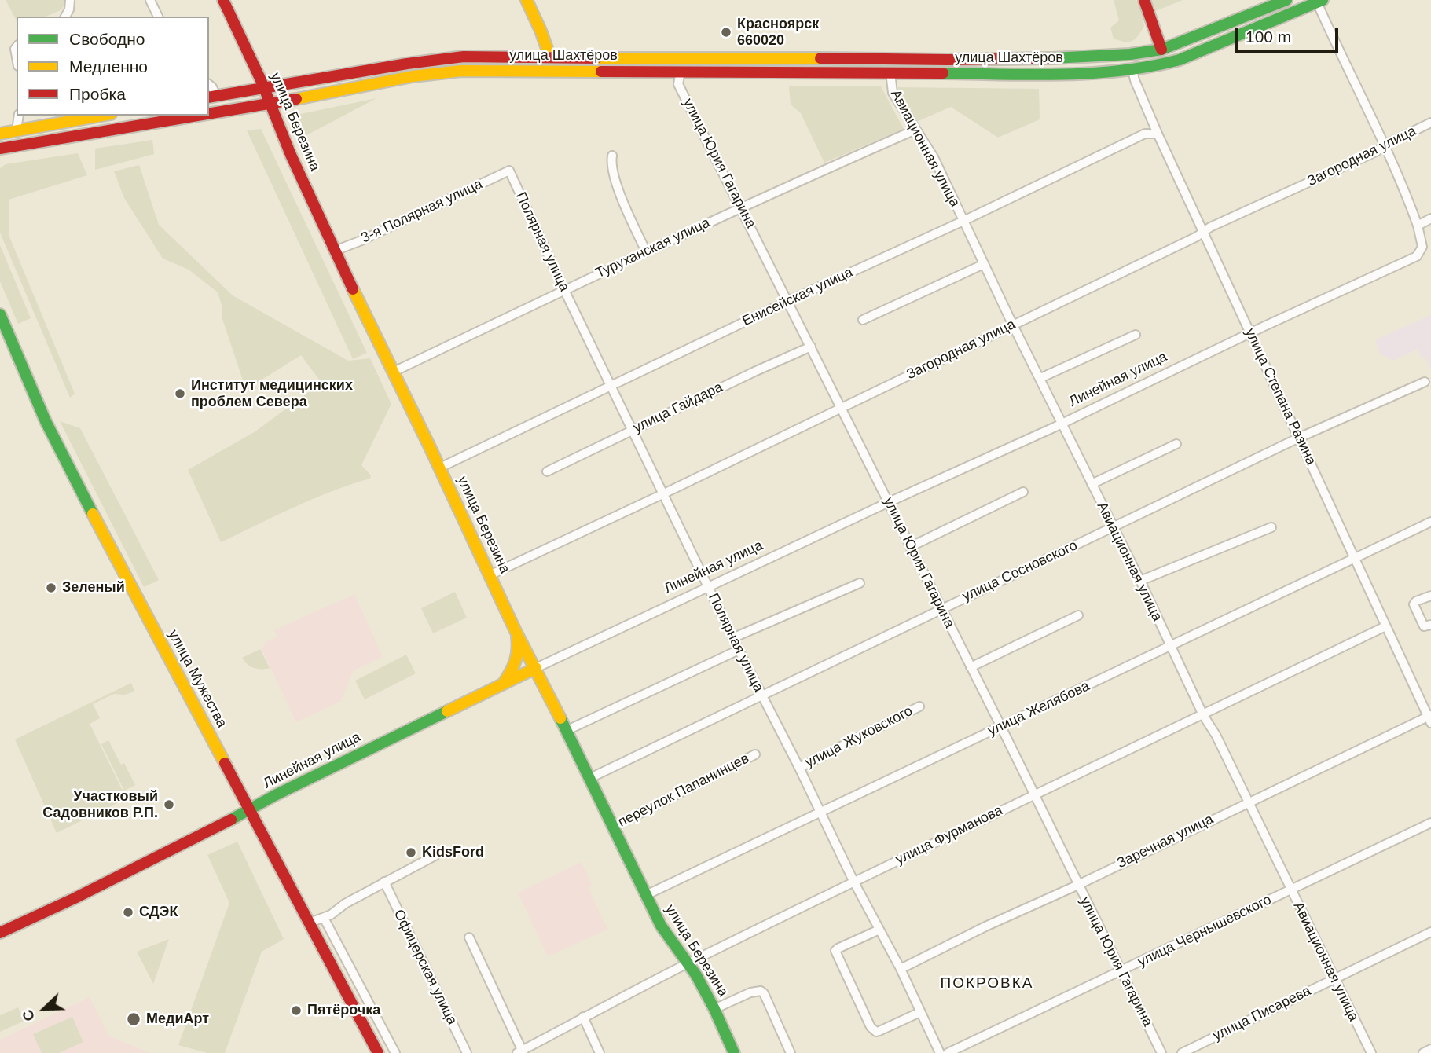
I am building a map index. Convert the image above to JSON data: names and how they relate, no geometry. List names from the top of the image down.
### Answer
{
  "streets": {
    "main road": [
      "улица Шахтёров",
      "улица Березина",
      "Линейная улица",
      "улица Мужества"
    ],
    "street": [
      "Авиационная улица",
      "Загородная улица",
      "улица Юрия Гагарина",
      "3-я Полярная улица",
      "Полярная улица",
      "Туруханская улица",
      "Енисейская улица",
      "улица Степана Разина",
      "улица Гайдара",
      "улица Сосновского",
      "улица Желябова",
      "улица Жуковского",
      "переулок Папанинцев",
      "улица Фурманова",
      "Заречная улица",
      "улица Чернышевского",
      "Офицерская улица",
      "улица Писарева"
    ]
  },
  "crossings": [
    ["улица Шахтёров", "улица Березина"],
    ["улица Шахтёров", "Авиационная улица"],
    ["улица Шахтёров", "улица Юрия Гагарина"],
    ["улица Шахтёров", "Линейная улица"],
    ["улица Шахтёров", "улица Степана Разина"],
    ["улица Березина", "Загородная улица"],
    ["улица Березина", "3-я Полярная улица"],
    ["улица Березина", "Туруханская улица"],
    ["улица Березина", "Енисейская улица"],
    ["улица Березина", "Линейная улица"],
    ["улица Березина", "улица Сосновского"],
    ["улица Березина", "улица Желябова"],
    ["улица Березина", "переулок Папанинцев"],
    ["улица Березина", "улица Фурманова"],
    ["Авиационная улица", "Загородная улица"],
    ["Авиационная улица", "Туруханская улица"],
    ["Авиационная улица", "Енисейская улица"],
    ["Авиационная улица", "Линейная улица"],
    ["Авиационная улица", "улица Сосновского"],
    ["Авиационная улица", "улица Желябова"],
    ["Авиационная улица", "улица Фурманова"],
    ["Авиационная улица", "Заречная улица"],
    ["Авиационная улица", "улица Чернышевского"],
    ["Авиационная улица", "улица Писарева"],
    ["Загородная улица", "улица Юрия Гагарина"],
    ["Загородная улица", "Полярная улица"],
    ["Загородная улица", "Линейная улица"],
    ["Загородная улица", "улица Степана Разина"],
    ["улица Юрия Гагарина", "Туруханская улица"],
    ["улица Юрия Гагарина", "Енисейская улица"],
    ["улица Юрия Гагарина", "Линейная улица"],
    ["улица Юрия Гагарина", "улица Гайдара"],
    ["улица Юрия Гагарина", "улица Сосновского"],
    ["улица Юрия Гагарина", "улица Желябова"],
    ["улица Юрия Гагарина", "улица Фурманова"],
    ["улица Юрия Гагарина", "Заречная улица"],
    ["улица Юрия Гагарина", "улица Чернышевского"],
    ["3-я Полярная улица", "Полярная улица"],
    ["Полярная улица", "Туруханская улица"],
    ["Полярная улица", "Енисейская улица"],
    ["Полярная улица", "Линейная улица"],
    ["Полярная улица", "улица Гайдара"],
    ["Полярная улица", "улица Сосновского"],
    ["Полярная улица", "улица Желябова"],
    ["Полярная улица", "улица Жуковского"],
    ["Полярная улица", "улица Фурманова"],
    ["Полярная улица", "Заречная улица"],
    ["Енисейская улица", "улица Степана Разина"],
    ["Линейная улица", "улица Степана Разина"],
    ["Линейная улица", "улица Мужества"],
    ["улица Степана Разина", "улица Сосновского"],
    ["улица Степана Разина", "улица Желябова"],
    ["улица Степана Разина", "улица Фурманова"],
    ["улица Степана Разина", "Заречная улица"]
  ],
  "districts": ["ПОКРОВКА"],
  "places": [
    "Красноярск 660020",
    "Институт медицинских проблем Севера",
    "Зеленый",
    "Участковый Садовников Р.П.",
    "KidsFord",
    "СДЭК",
    "Пятёрочка",
    "МедиАрт"
  ],
  "legend": ["Свободно", "Медленно", "Пробка"],
  "scale_bar": "100 m",
  "north": "bottom left"
}
